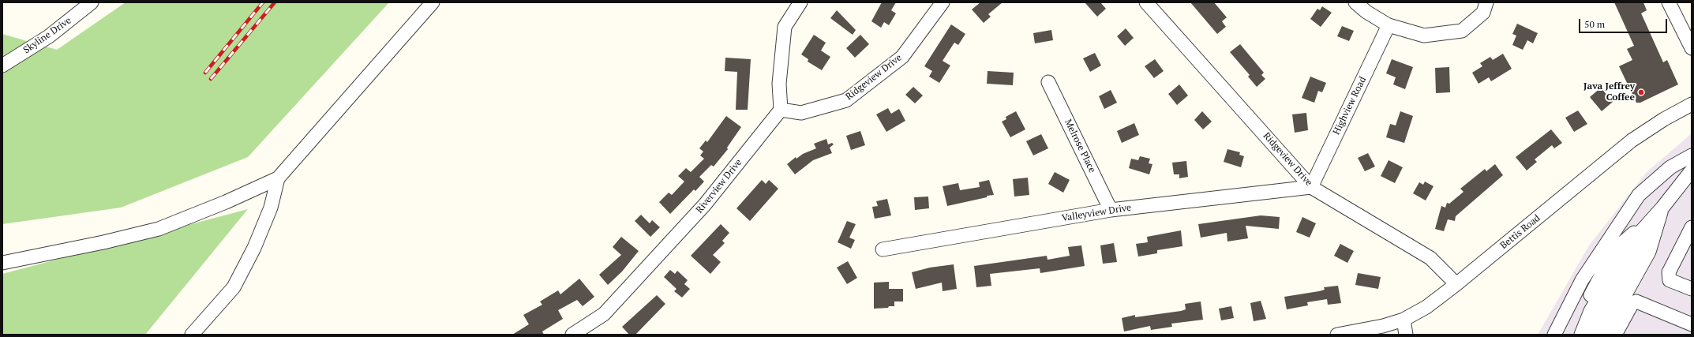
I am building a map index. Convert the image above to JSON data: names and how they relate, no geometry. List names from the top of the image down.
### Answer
{
  "streets": {
    "street": [
      "Skyline Drive",
      "Ridgeview Drive",
      "Highview Road",
      "Melrose Place",
      "Riverview Drive",
      "Valleyview Drive",
      "Bettis Road"
    ]
  },
  "crossings": [
    ["Ridgeview Drive", "Highview Road"],
    ["Ridgeview Drive", "Riverview Drive"],
    ["Ridgeview Drive", "Valleyview Drive"],
    ["Ridgeview Drive", "Bettis Road"],
    ["Highview Road", "Valleyview Drive"],
    ["Melrose Place", "Valleyview Drive"]
  ],
  "places": ["Java Jeffrey Coffee"],
  "scale_bar": "50 m"
}
